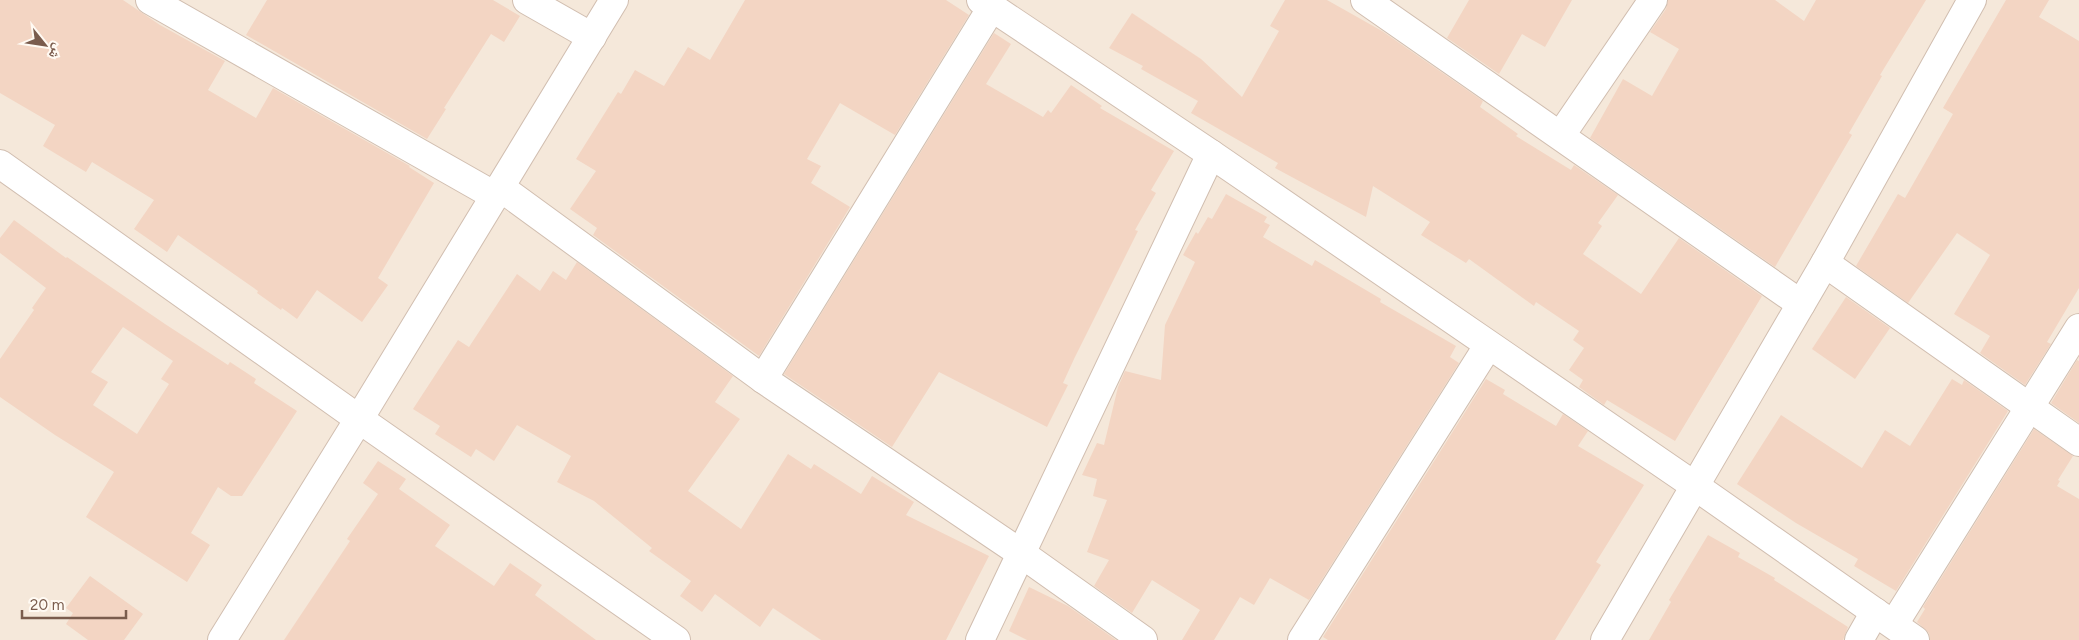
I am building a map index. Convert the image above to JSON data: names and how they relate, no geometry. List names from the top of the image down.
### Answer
{
  "scale_bar": "20 m",
  "north": "bottom right"
}
